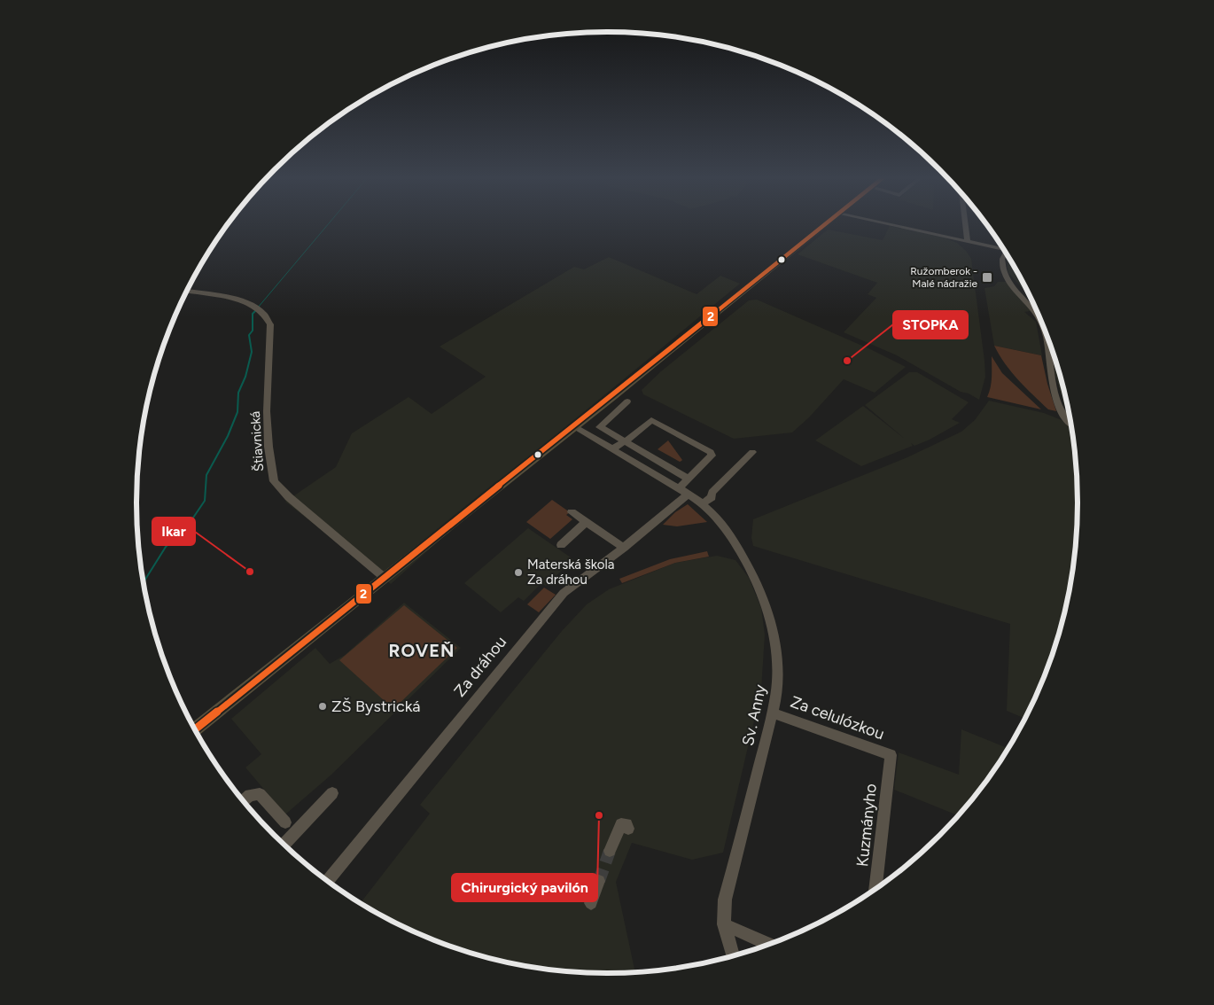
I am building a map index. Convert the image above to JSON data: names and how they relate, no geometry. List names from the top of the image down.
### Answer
{
  "streets": {
    "street": [
      "Štiavnická",
      "Za dráhou",
      "Sv. Anny",
      "Za celulózkou",
      "Kuzmányho"
    ]
  },
  "crossings": [
    ["Za dráhou", "Sv. Anny"],
    ["Sv. Anny", "Za celulózkou"],
    ["Za celulózkou", "Kuzmányho"]
  ],
  "districts": ["ROVEŇ"],
  "places": {
    "transit": ["Ružomberok - Malé nádražie"],
    "other": [
      "STOPKA",
      "Ikar",
      "Materská škola Za dráhou",
      "ZŠ Bystrická",
      "Chirurgický pavilón"
    ]
  },
  "lines": ["transit line 2"]
}
